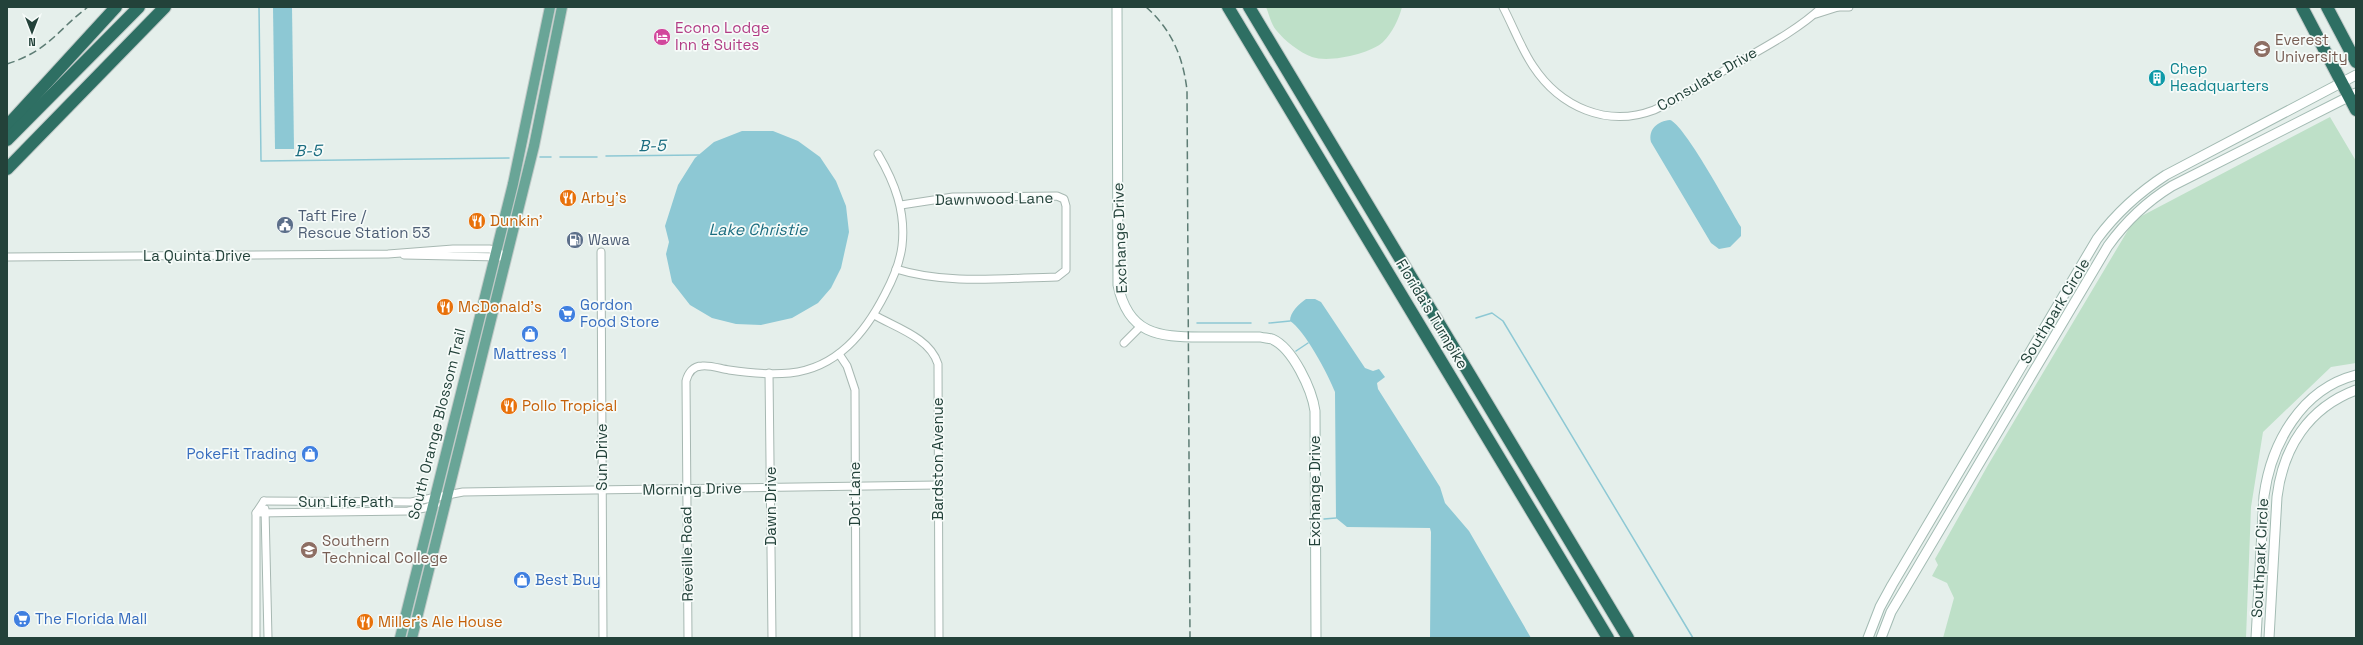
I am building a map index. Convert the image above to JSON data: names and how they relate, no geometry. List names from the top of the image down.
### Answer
{
  "streets": {
    "highway": ["Florida's Turnpike"],
    "main road": ["South Orange Blossom Trail"],
    "street": [
      "Consulate Drive",
      "Dawnwood Lane",
      "Exchange Drive",
      "La Quinta Drive",
      "Southpark Circle",
      "Sun Drive",
      "Bardston Avenue",
      "Morning Drive",
      "Dot Lane",
      "Sun Life Path",
      "Dawn Drive",
      "Reveille Road"
    ]
  },
  "crossings": [
    ["La Quinta Drive", "South Orange Blossom Trail"],
    ["South Orange Blossom Trail", "Morning Drive"],
    ["South Orange Blossom Trail", "Sun Life Path"],
    ["Sun Drive", "Morning Drive"],
    ["Bardston Avenue", "Morning Drive"],
    ["Morning Drive", "Dot Lane"],
    ["Morning Drive", "Sun Life Path"],
    ["Morning Drive", "Dawn Drive"],
    ["Morning Drive", "Reveille Road"],
    ["Dawn Drive", "Reveille Road"]
  ],
  "water": ["B-5", "Lake Christie"],
  "places": {
    "hotel": ["Econo Lodge Inn & Suites"],
    "school or university": ["Everest University", "Southern Technical College"],
    "building": ["Chep Headquarters"],
    "restaurant": [
      "Arby's",
      "Dunkin'",
      "McDonald's",
      "Pollo Tropical",
      "Miller's Ale House"
    ],
    "public building": ["Taft Fire / Rescue Station 53"],
    "fuel station": ["Wawa"],
    "supermarket": ["Gordon Food Store", "The Florida Mall"],
    "shop": ["Mattress 1", "PokeFit Trading", "Best Buy"]
  },
  "north": "bottom"
}
